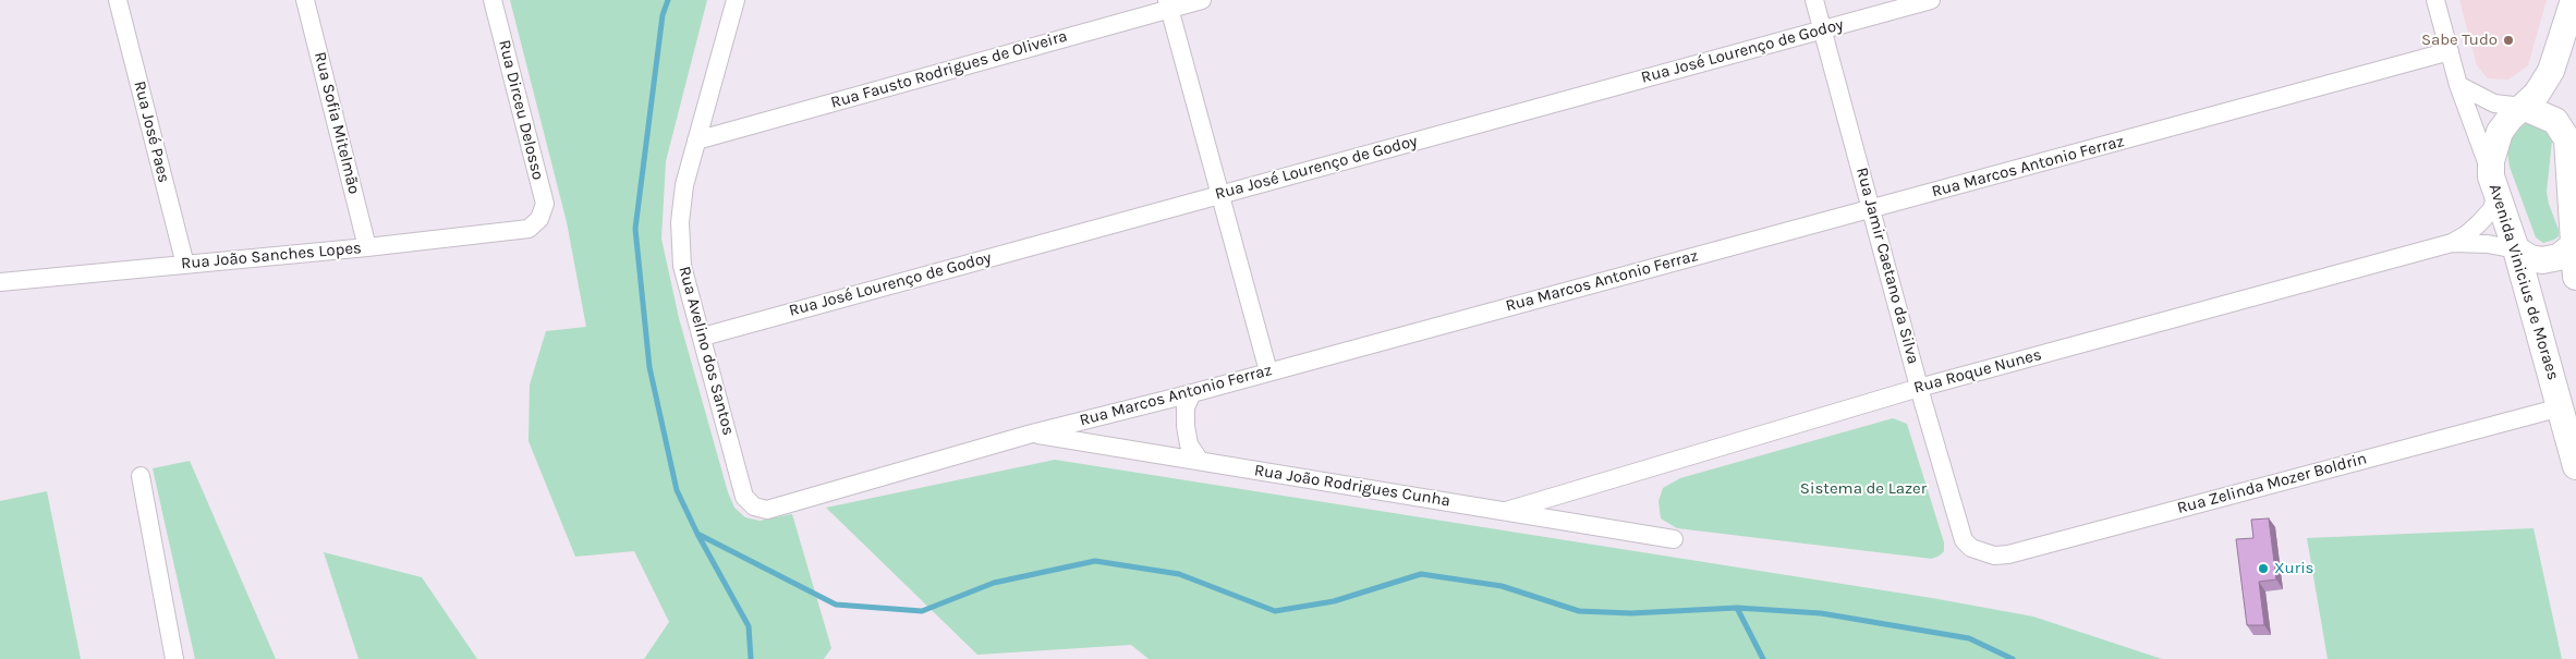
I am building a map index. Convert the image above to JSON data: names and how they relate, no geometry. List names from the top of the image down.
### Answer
{
  "streets": {
    "main road": ["Avenida Vinicius de Moraes", "Rua Roque Nunes"],
    "street": [
      "Rua José Lourenço de Godoy",
      "Rua Fausto Rodrigues de Oliveira",
      "Rua Dirceu Delosso",
      "Rua Sofia Mitelmão",
      "Rua José Paes",
      "Rua Marcos Antonio Ferraz",
      "Rua João Sanches Lopes",
      "Rua Jamir Caetano da Silva",
      "Rua Avelino dos Santos",
      "Rua Zelinda Mozer Boldrin",
      "Rua João Rodrigues Cunha"
    ]
  },
  "crossings": [
    ["Rua José Lourenço de Godoy", "Rua Jamir Caetano da Silva"],
    ["Rua José Lourenço de Godoy", "Rua Avelino dos Santos"],
    ["Rua Fausto Rodrigues de Oliveira", "Rua Avelino dos Santos"],
    ["Rua Dirceu Delosso", "Rua João Sanches Lopes"],
    ["Rua Sofia Mitelmão", "Rua João Sanches Lopes"],
    ["Rua José Paes", "Rua João Sanches Lopes"],
    ["Rua Marcos Antonio Ferraz", "Rua Jamir Caetano da Silva"],
    ["Rua Marcos Antonio Ferraz", "Rua Avelino dos Santos"],
    ["Rua Marcos Antonio Ferraz", "Rua João Rodrigues Cunha"],
    ["Rua Jamir Caetano da Silva", "Rua Roque Nunes"],
    ["Rua Jamir Caetano da Silva", "Rua Zelinda Mozer Boldrin"],
    ["Avenida Vinicius de Moraes", "Rua Roque Nunes"],
    ["Avenida Vinicius de Moraes", "Rua Zelinda Mozer Boldrin"],
    ["Rua Roque Nunes", "Rua João Rodrigues Cunha"]
  ],
  "parks": ["Sistema de Lazer"],
  "places": ["Sabe Tudo", "Xuris"]
}
